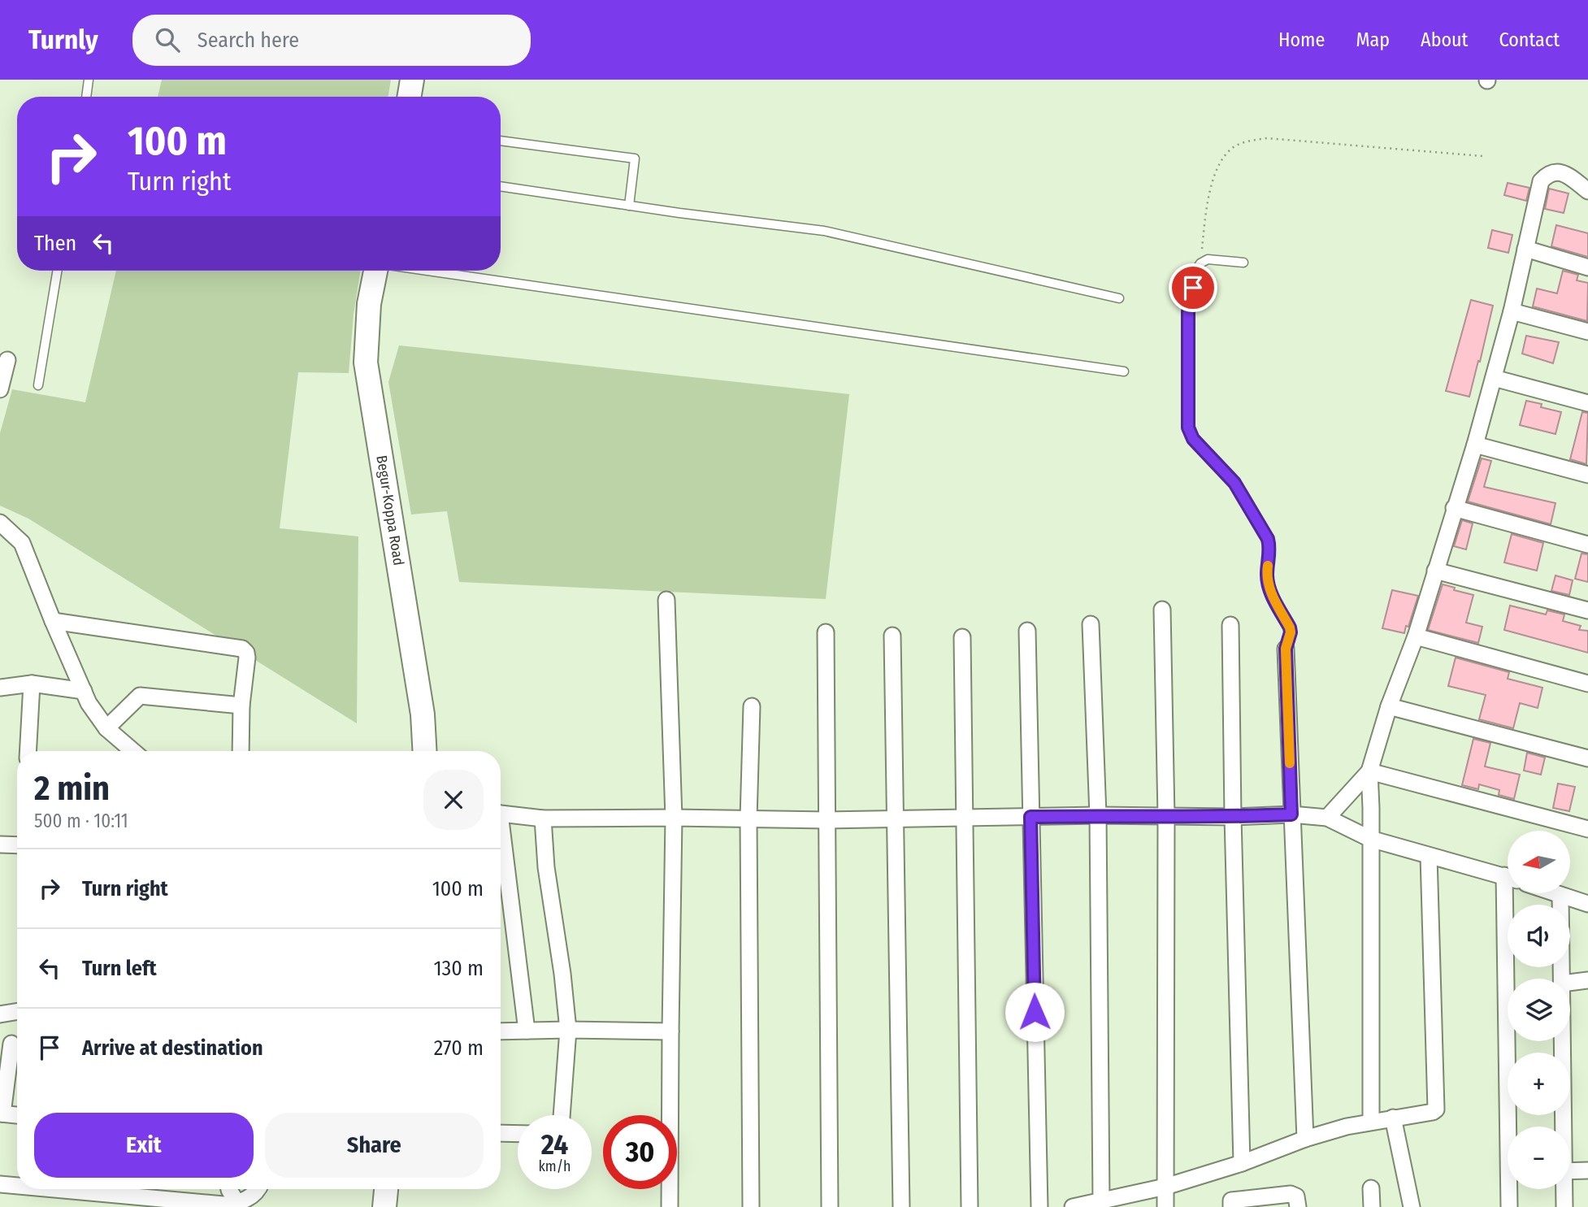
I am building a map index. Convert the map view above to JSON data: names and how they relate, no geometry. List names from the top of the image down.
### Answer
{
  "streets": {
    "main road": ["Begur-Koppa Road"]
  },
  "north": "left",
  "page": {
    "header": "Turnly",
    "search": "Search here",
    "nav": [
      "Home",
      "Map",
      "About",
      "Contact"
    ],
    "turn": ["100 m", "Turn right"],
    "then": "Then",
    "heading": ["2 min", "500 m · 10:11"],
    "map_buttons": ["+", "−"],
    "list": [
      {
        "name": "Turn right",
        "value": "100 m"
      },
      {
        "name": "Turn left",
        "value": "130 m"
      },
      {
        "name": "Arrive at destination",
        "value": "270 m"
      }
    ],
    "buttons": ["Exit", "Share"],
    "speed": "24 km/h",
    "limit": "30"
  }
}
